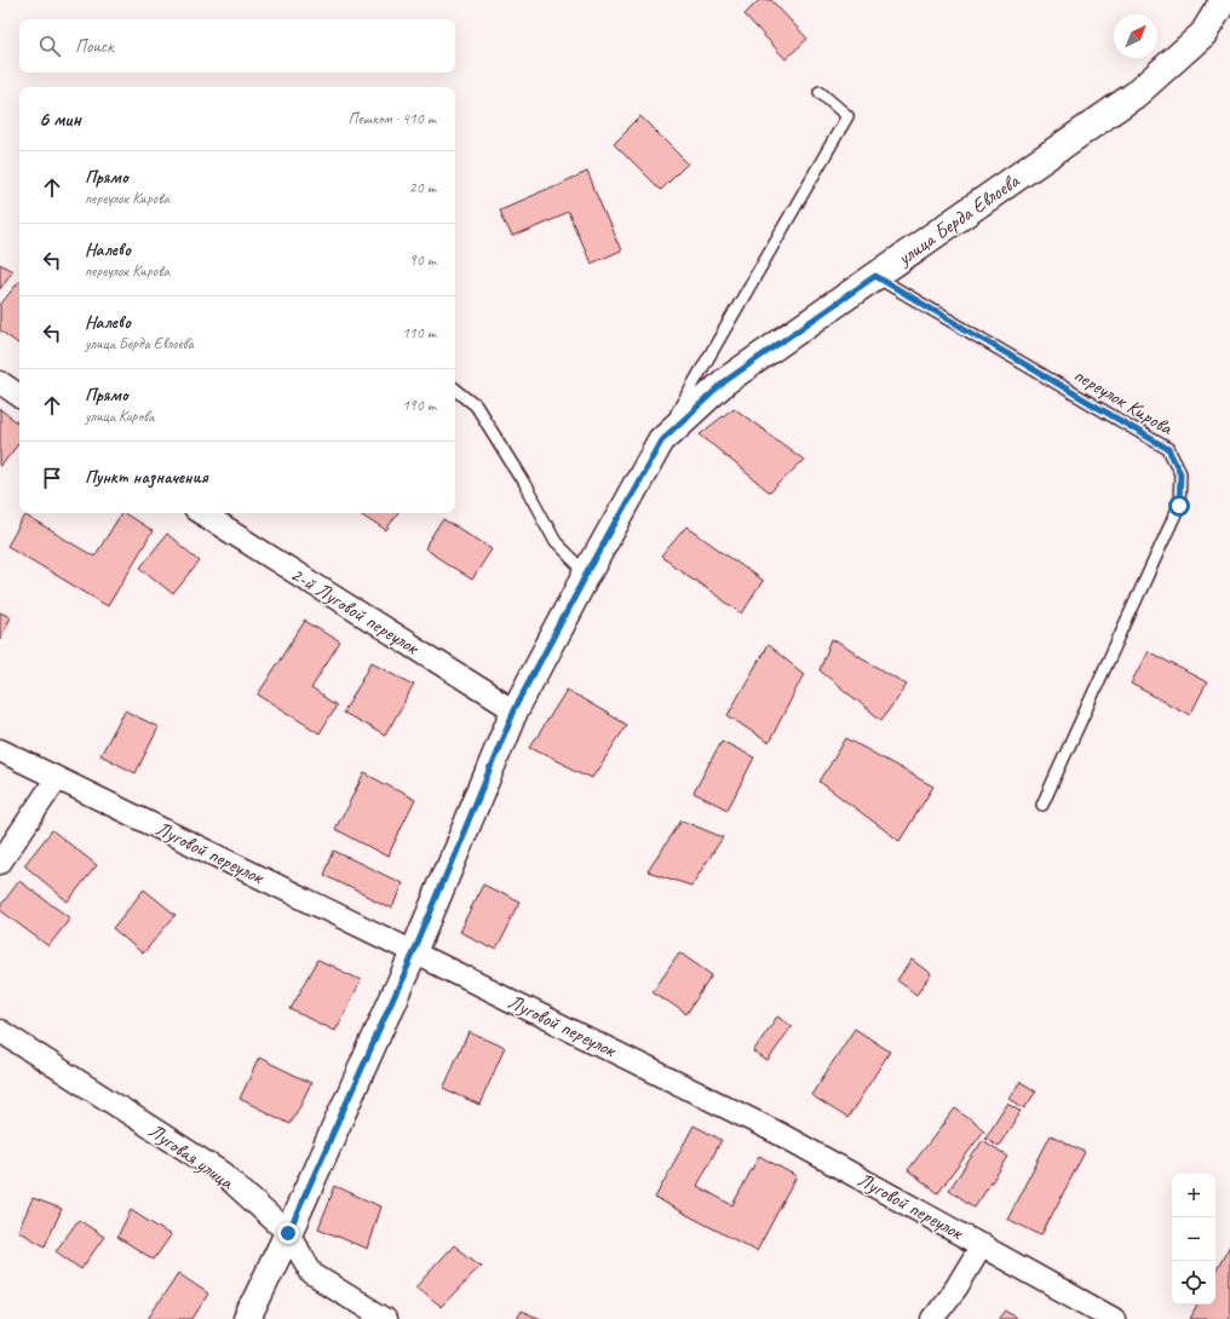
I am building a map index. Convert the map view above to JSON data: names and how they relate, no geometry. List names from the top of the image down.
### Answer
{
  "streets": {
    "street": [
      "улица Берда Евлоева",
      "2-й Луговой переулок",
      "Луговой переулок",
      "Луговая улица"
    ],
    "lane": ["переулок Кирова"]
  },
  "crossings": [
    ["улица Берда Евлоева", "переулок Кирова"],
    ["улица Берда Евлоева", "2-й Луговой переулок"],
    ["улица Берда Евлоева", "Луговой переулок"],
    ["улица Берда Евлоева", "Луговая улица"]
  ],
  "north": "top right",
  "page": {
    "search": "Поиск",
    "heading": ["6 мин", "Пешком · 410 m"],
    "list": [
      ["Прямо", "переулок Кирова", "20 m"],
      ["Налево", "переулок Кирова", "90 m"],
      ["Налево", "улица Берда Евлоева", "110 m"],
      ["Прямо", "улица Кирова", "190 m"],
      "Пункт назначения"
    ],
    "map_buttons": ["+", "−"]
  }
}
